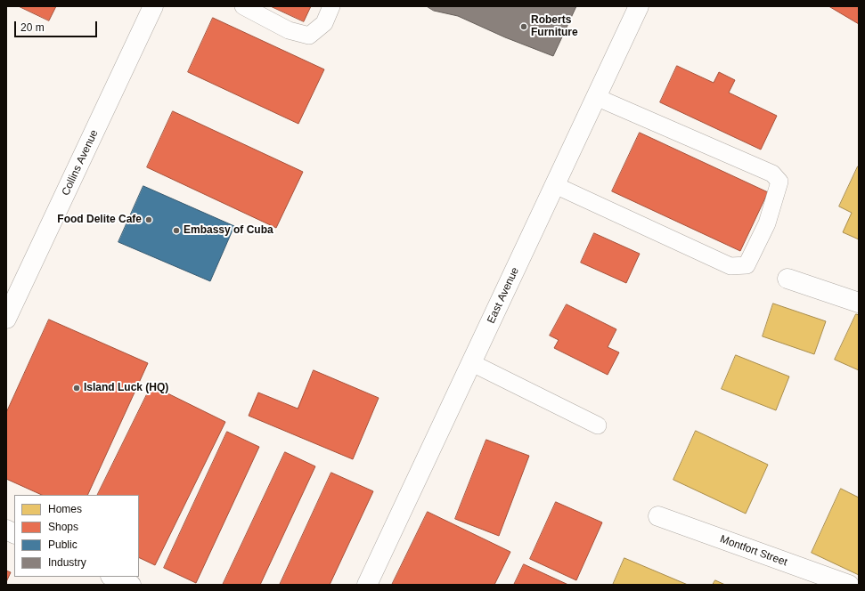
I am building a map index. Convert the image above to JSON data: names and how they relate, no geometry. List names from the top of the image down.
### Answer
{
  "streets": {
    "street": ["Collins Avenue", "East Avenue", "Montfort Street"]
  },
  "places": [
    "Roberts Furniture",
    "Food Delite Cafe",
    "Embassy of Cuba",
    "Island Luck (HQ)"
  ],
  "legend": [
    "Homes",
    "Shops",
    "Public",
    "Industry"
  ],
  "scale_bar": "20 m"
}
